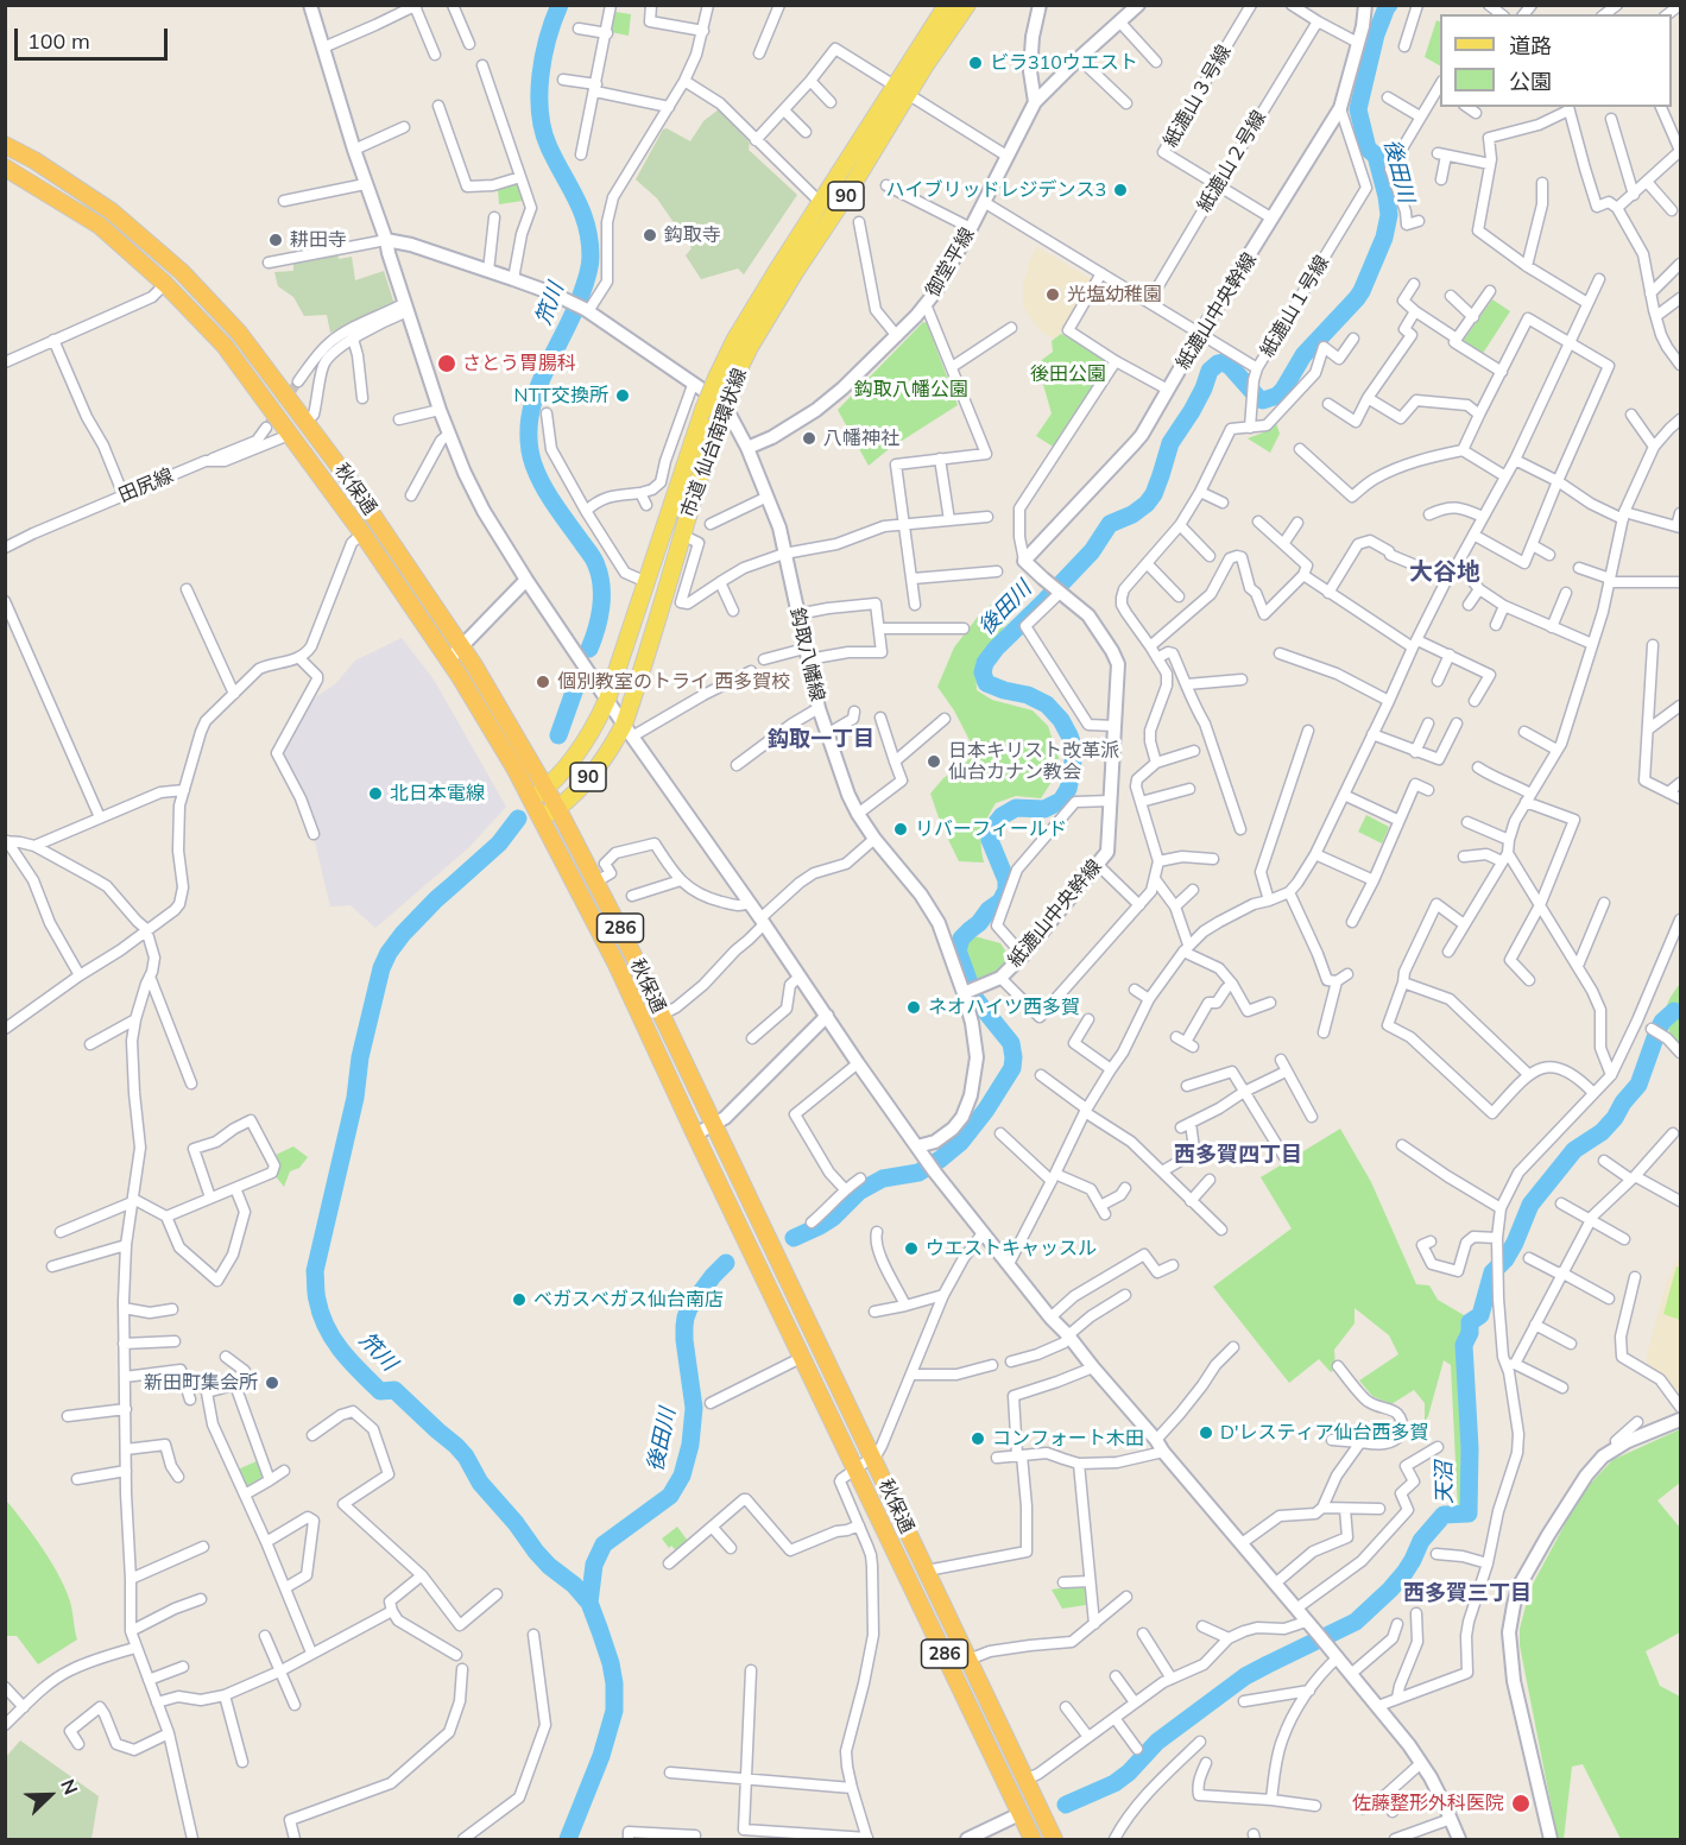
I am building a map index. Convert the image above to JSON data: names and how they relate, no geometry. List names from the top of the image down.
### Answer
{
  "streets": {
    "highway": ["秋保通", "286"],
    "main road": ["90", "市道 仙台南環状線"],
    "street": [
      "紙漉山３号線",
      "紙漉山２号線",
      "御堂平線",
      "紙漉山１号線",
      "紙漉山中央幹線",
      "田尻線",
      "鈎取八幡線"
    ]
  },
  "crossings": [
    ["紙漉山３号線", "紙漉山２号線"],
    ["紙漉山３号線", "紙漉山中央幹線"],
    ["紙漉山２号線", "紙漉山１号線"],
    ["御堂平線", "紙漉山１号線"],
    ["御堂平線", "鈎取八幡線"],
    ["紙漉山１号線", "紙漉山中央幹線"],
    ["紙漉山中央幹線", "鈎取八幡線"],
    ["市道 仙台南環状線", "秋保通"],
    ["田尻線", "秋保通"]
  ],
  "districts": [
    "大谷地",
    "鈎取一丁目",
    "西多賀四丁目",
    "西多賀三丁目"
  ],
  "water": ["後田川", "笊川", "天沼"],
  "parks": ["後田公園", "鈎取八幡公園"],
  "places": [
    "ビラ310ウエスト",
    "ハイブリッドレジデンス3",
    "鈎取寺",
    "耕田寺",
    "光塩幼稚園",
    "さとう胃腸科",
    "NTT交換所",
    "八幡神社",
    "個別教室のトライ 西多賀校",
    "日本キリスト改革派 仙台カナン教会",
    "北日本電線",
    "リバーフィールド",
    "ネオハイツ西多賀",
    "ウエストキャッスル",
    "ベガスベガス仙台南店",
    "新田町集会所",
    "D'レスティア仙台西多賀",
    "コンフォート木田",
    "佐藤整形外科医院"
  ],
  "legend": ["道路", "公園"],
  "scale_bar": "100 m",
  "north": "top right"
}
